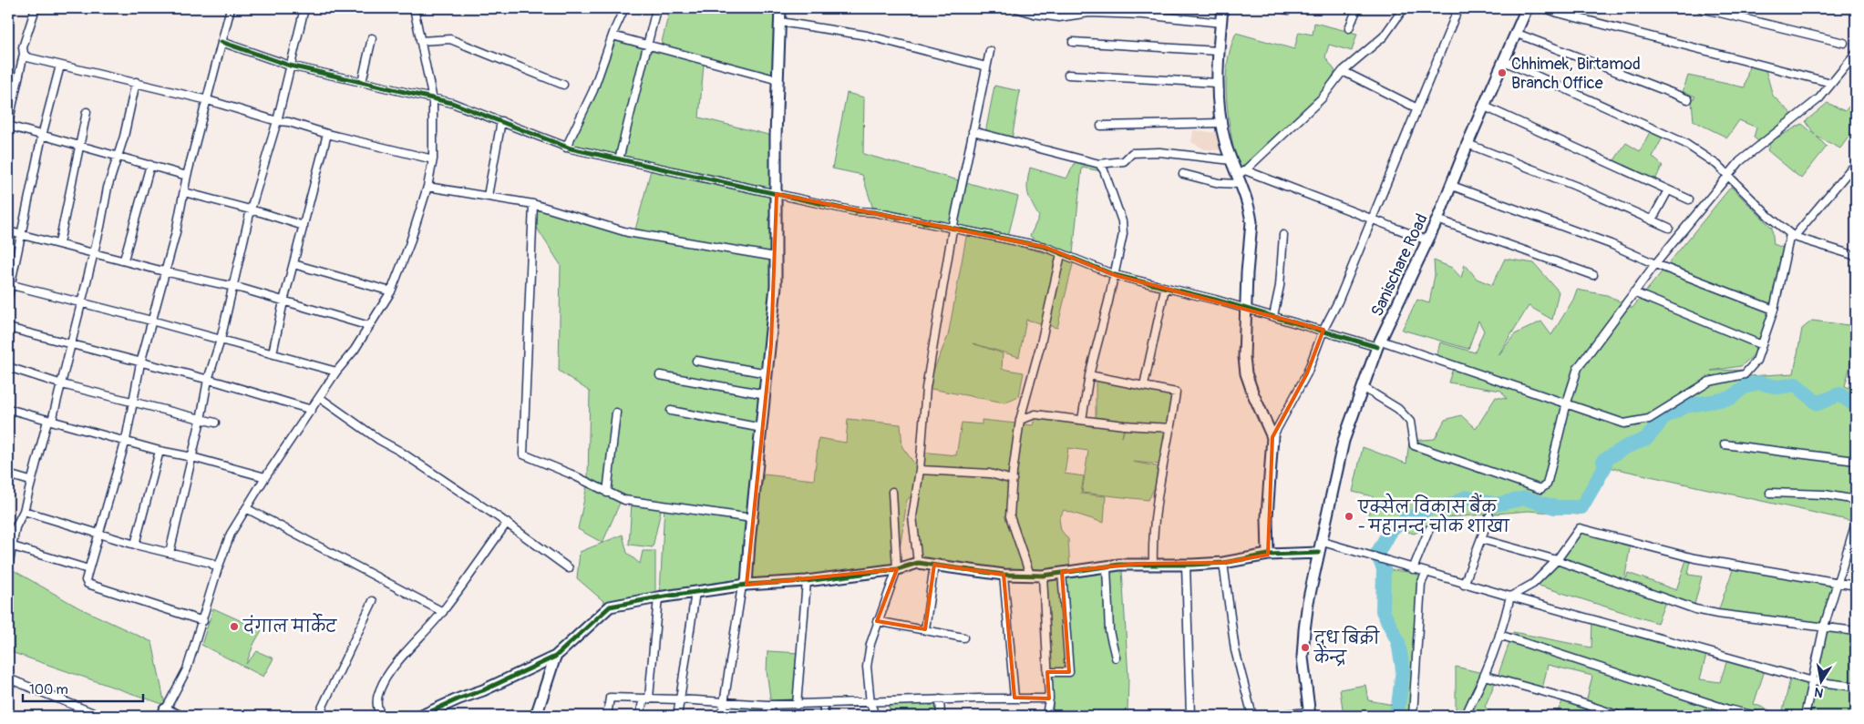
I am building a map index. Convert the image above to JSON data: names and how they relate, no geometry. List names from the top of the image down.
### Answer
{
  "streets": {
    "street": ["Sanischare Road"]
  },
  "places": [
    "Chhimek, Birtamod Branch Office",
    "एक्सेल विकास बैंक - महानन्द चोक शाखा",
    "दंगाल मार्केट",
    "दूध बिक्री केन्द्र"
  ],
  "scale_bar": "100 m",
  "north": "bottom"
}
